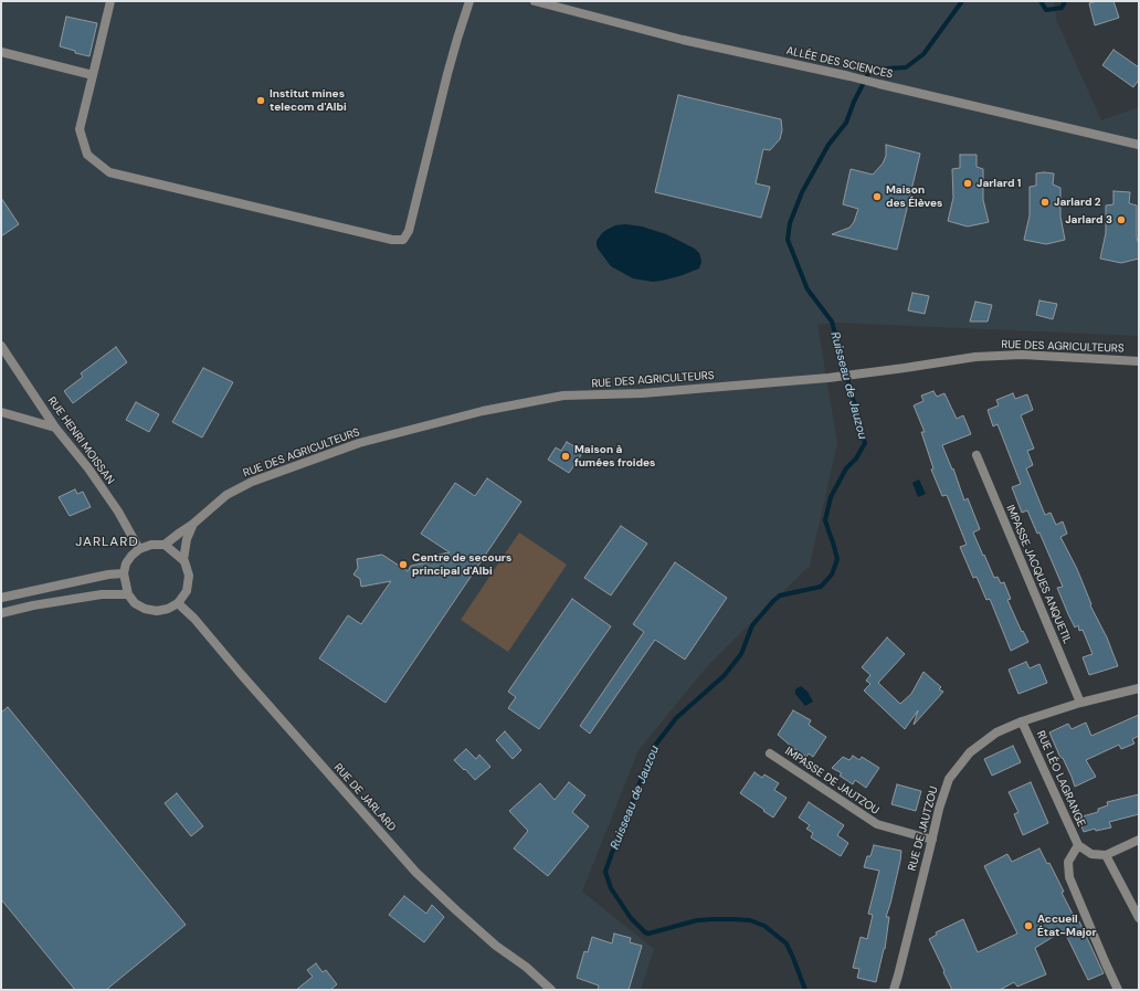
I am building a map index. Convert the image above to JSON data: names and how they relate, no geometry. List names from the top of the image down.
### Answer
{
  "streets": {
    "street": [
      "ALLÉE DES SCIENCES",
      "RUE DES AGRICULTEURS",
      "RUE HENRI MOISSAN",
      "IMPASSE JACQUES ANQUETIL",
      "RUE LÉO LAGRANGE",
      "IMPASSE DE JAUTZOU",
      "RUE DE JARLARD",
      "RUE DE JAUTZOU"
    ]
  },
  "crossings": [
    ["RUE DES AGRICULTEURS", "RUE HENRI MOISSAN"],
    ["RUE DES AGRICULTEURS", "RUE DE JARLARD"],
    ["RUE HENRI MOISSAN", "RUE DE JARLARD"],
    ["IMPASSE JACQUES ANQUETIL", "RUE DE JAUTZOU"],
    ["RUE LÉO LAGRANGE", "RUE DE JAUTZOU"],
    ["IMPASSE DE JAUTZOU", "RUE DE JAUTZOU"]
  ],
  "districts": ["JARLARD"],
  "water": ["Ruisseau de Jauzou"],
  "places": [
    "Institut mines telecom d'Albi",
    "Jarlard 1",
    "Maison des Élèves",
    "Jarlard 2",
    "Jarlard 3",
    "Maison à fumées froides",
    "Centre de secours principal d'Albi",
    "Accueil État-Major"
  ]
}
